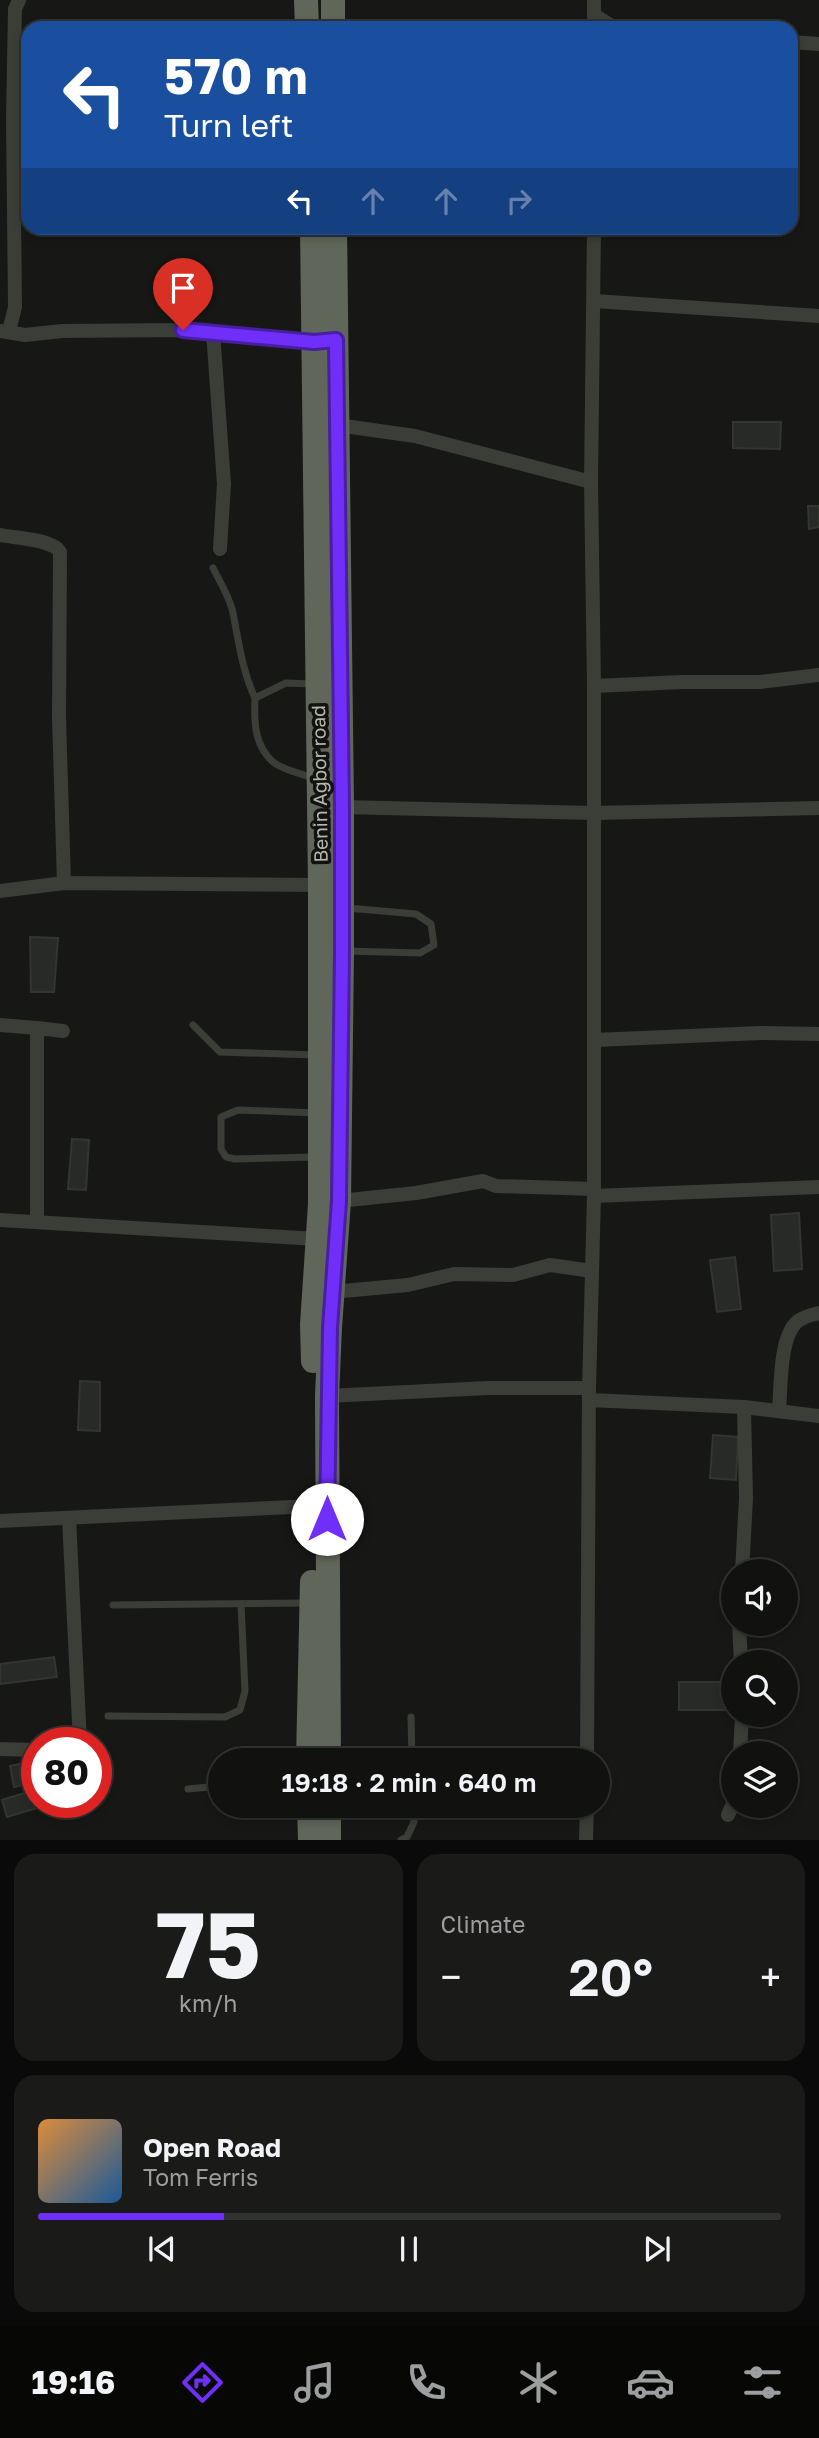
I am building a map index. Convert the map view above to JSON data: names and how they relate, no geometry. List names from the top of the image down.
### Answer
{
  "streets": {
    "highway": ["Benin Agbor road"]
  },
  "page": {
    "turn": ["570 m", "Turn left"],
    "limit": "80",
    "trip": "19:18 · 2 min · 640 m",
    "tile": [
      ["75", "km/h"],
      "Climate"
    ],
    "heat": ["−", "20°", "+"],
    "song": ["Open Road", "Tom Ferris"],
    "tabs": "19:16"
  }
}
